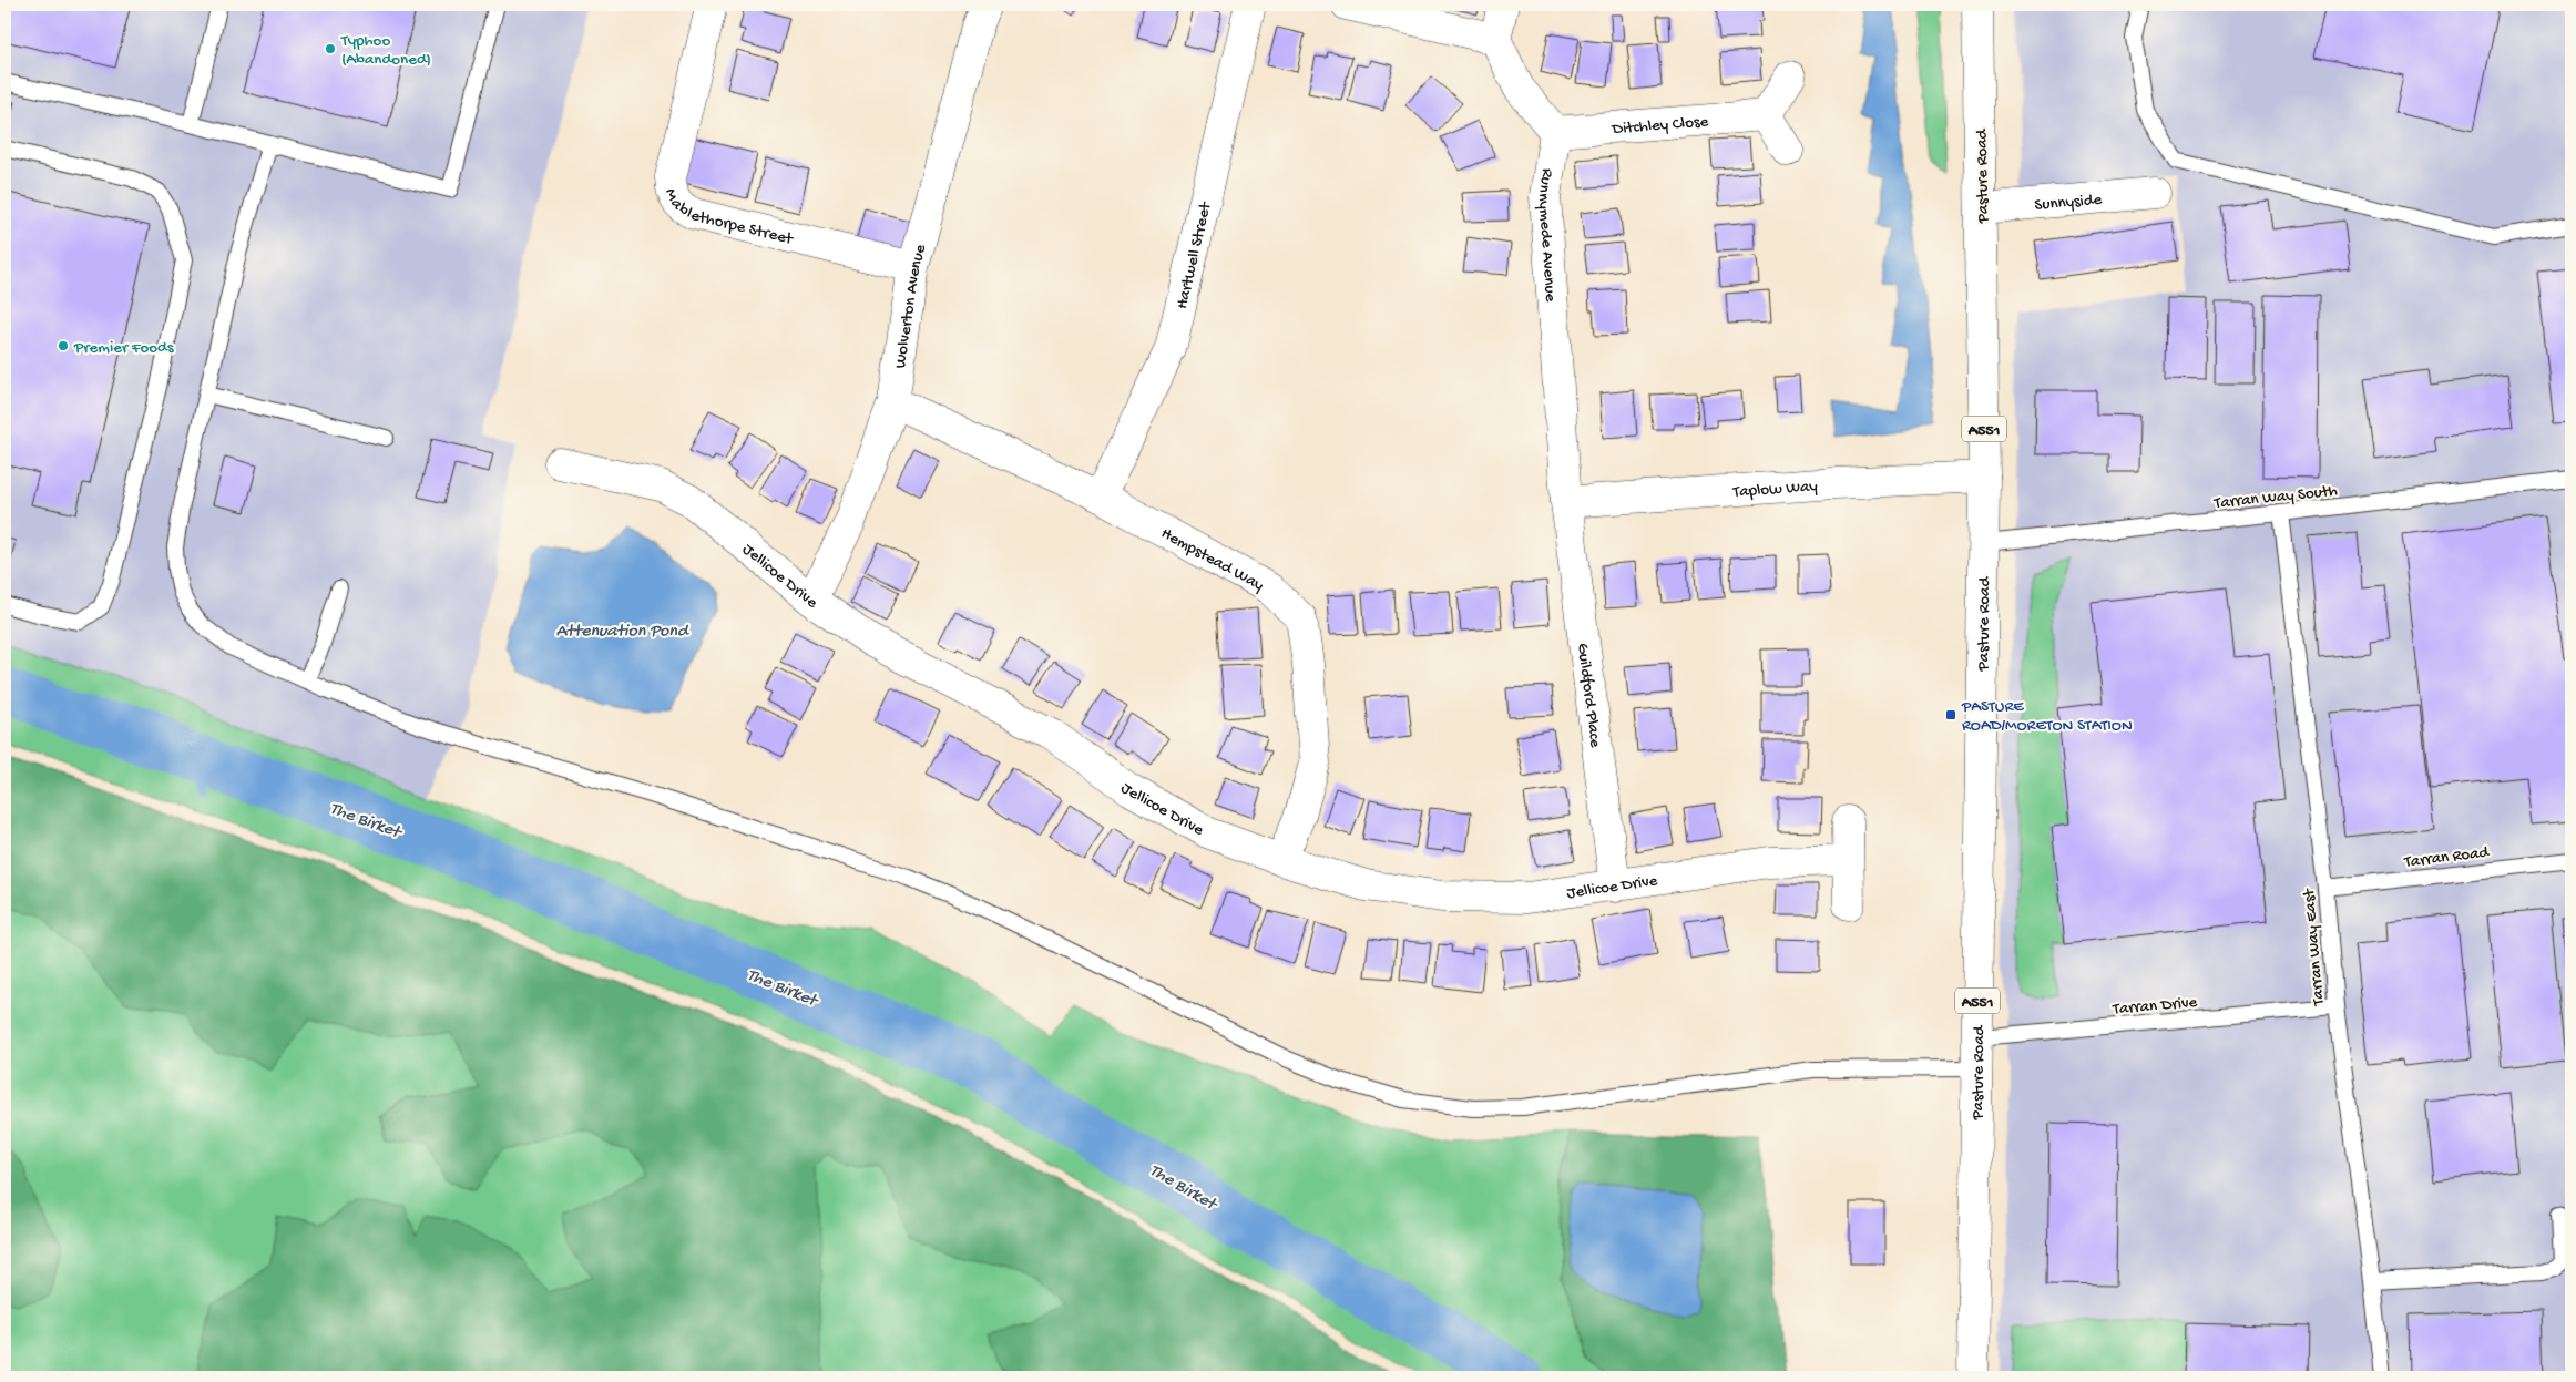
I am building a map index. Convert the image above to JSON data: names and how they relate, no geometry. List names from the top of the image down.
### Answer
{
  "streets": {
    "street": [
      "Ditchley Close",
      "Pasture Road",
      "Sunnyside",
      "Mablethorpe Street",
      "Runnymede Avenue",
      "Hartwell Street",
      "Wolverton Avenue",
      "A551",
      "Taplow Way",
      "Hempstead Way",
      "Jellicoe Drive",
      "Guildford Place"
    ],
    "lane": [
      "Tarran Way South",
      "Tarran Road",
      "Tarran Way East",
      "Tarran Drive"
    ]
  },
  "crossings": [
    ["Ditchley Close", "Runnymede Avenue"],
    ["Pasture Road", "Sunnyside"],
    ["Pasture Road", "Taplow Way"],
    ["Pasture Road", "Tarran Way South"],
    ["Pasture Road", "Tarran Drive"],
    ["Mablethorpe Street", "Wolverton Avenue"],
    ["Runnymede Avenue", "Taplow Way"],
    ["Runnymede Avenue", "Guildford Place"],
    ["Hartwell Street", "Hempstead Way"],
    ["Wolverton Avenue", "Hempstead Way"],
    ["Wolverton Avenue", "Jellicoe Drive"],
    ["Taplow Way", "Guildford Place"],
    ["Tarran Way South", "Tarran Way East"],
    ["Hempstead Way", "Jellicoe Drive"],
    ["Jellicoe Drive", "Guildford Place"],
    ["Tarran Road", "Tarran Way East"],
    ["Tarran Way East", "Tarran Drive"]
  ],
  "water": ["Attenuation Pond", "The Birket"],
  "places": {
    "other": ["Typhoo (Abandoned)", "Premier Foods"],
    "transit": ["PASTURE ROAD/MORETON STATION"]
  }
}
